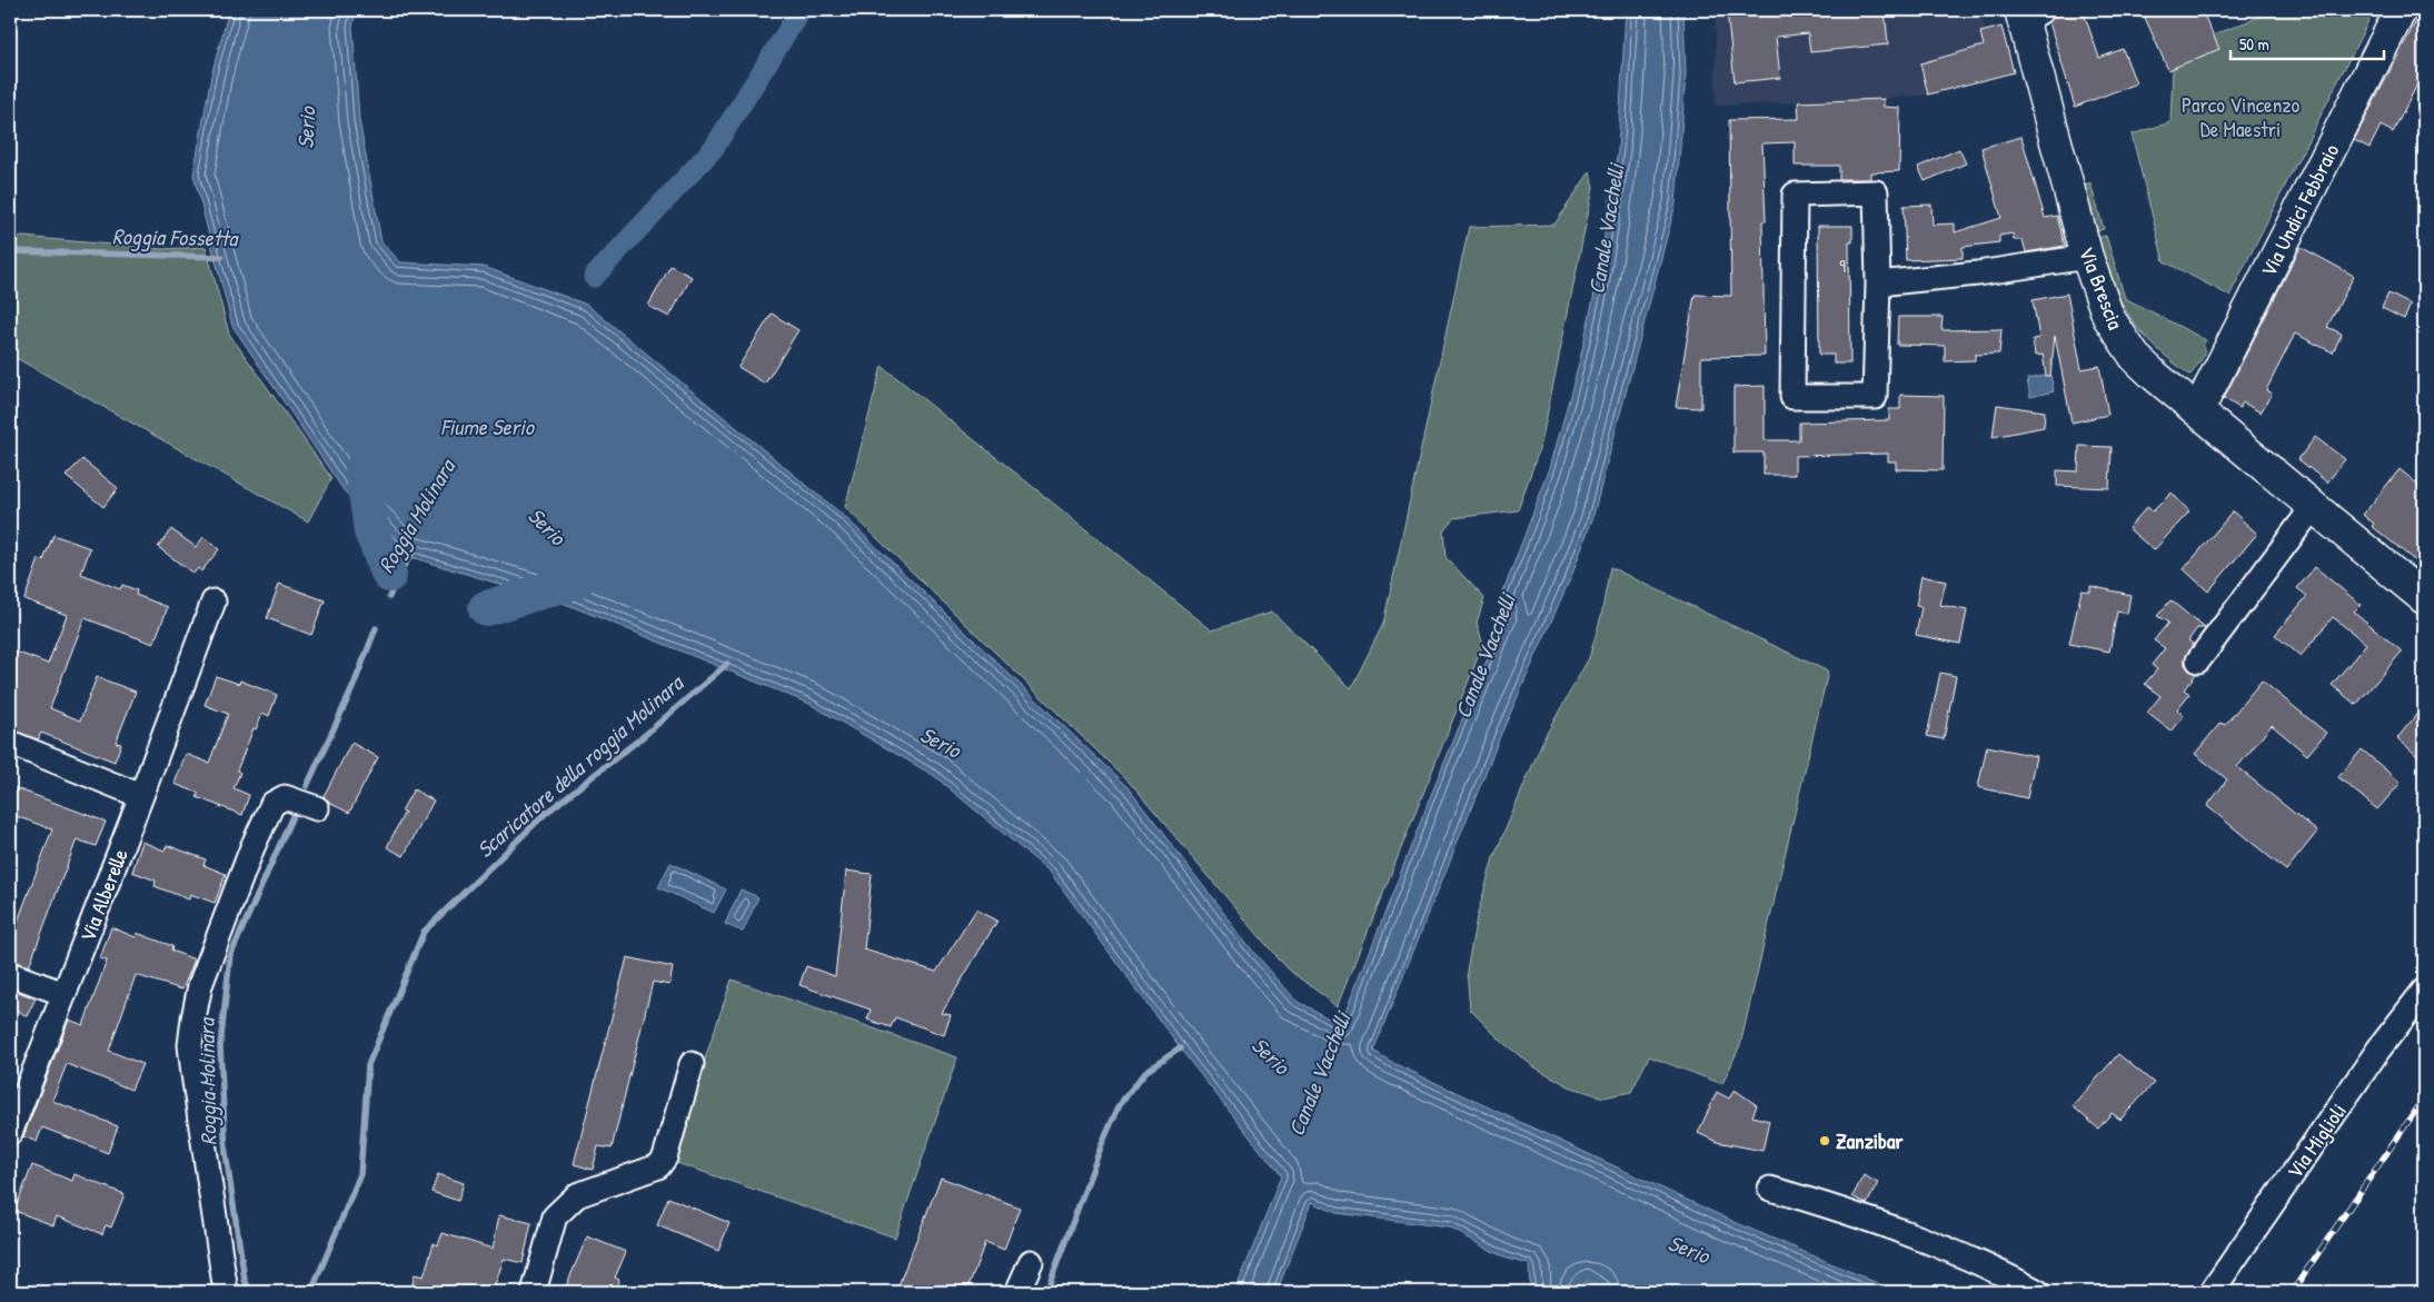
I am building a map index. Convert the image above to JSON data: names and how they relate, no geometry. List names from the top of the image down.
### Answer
{
  "streets": {
    "street": [
      "Via Undici Febbraio",
      "Via Brescia",
      "Via Alberelle",
      "Via Miglioli"
    ]
  },
  "crossings": [
    ["Via Undici Febbraio", "Via Brescia"]
  ],
  "water": [
    "Serio",
    "Canale Vacchelli",
    "Roggia Fossetta",
    "Fiume Serio",
    "Roggia Molinara",
    "Scaricatore della roggia Molinara"
  ],
  "parks": ["Parco Vincenzo De Maestri"],
  "places": ["Zanzibar"],
  "house_numbers": ["9"],
  "scale_bar": "50 m"
}
